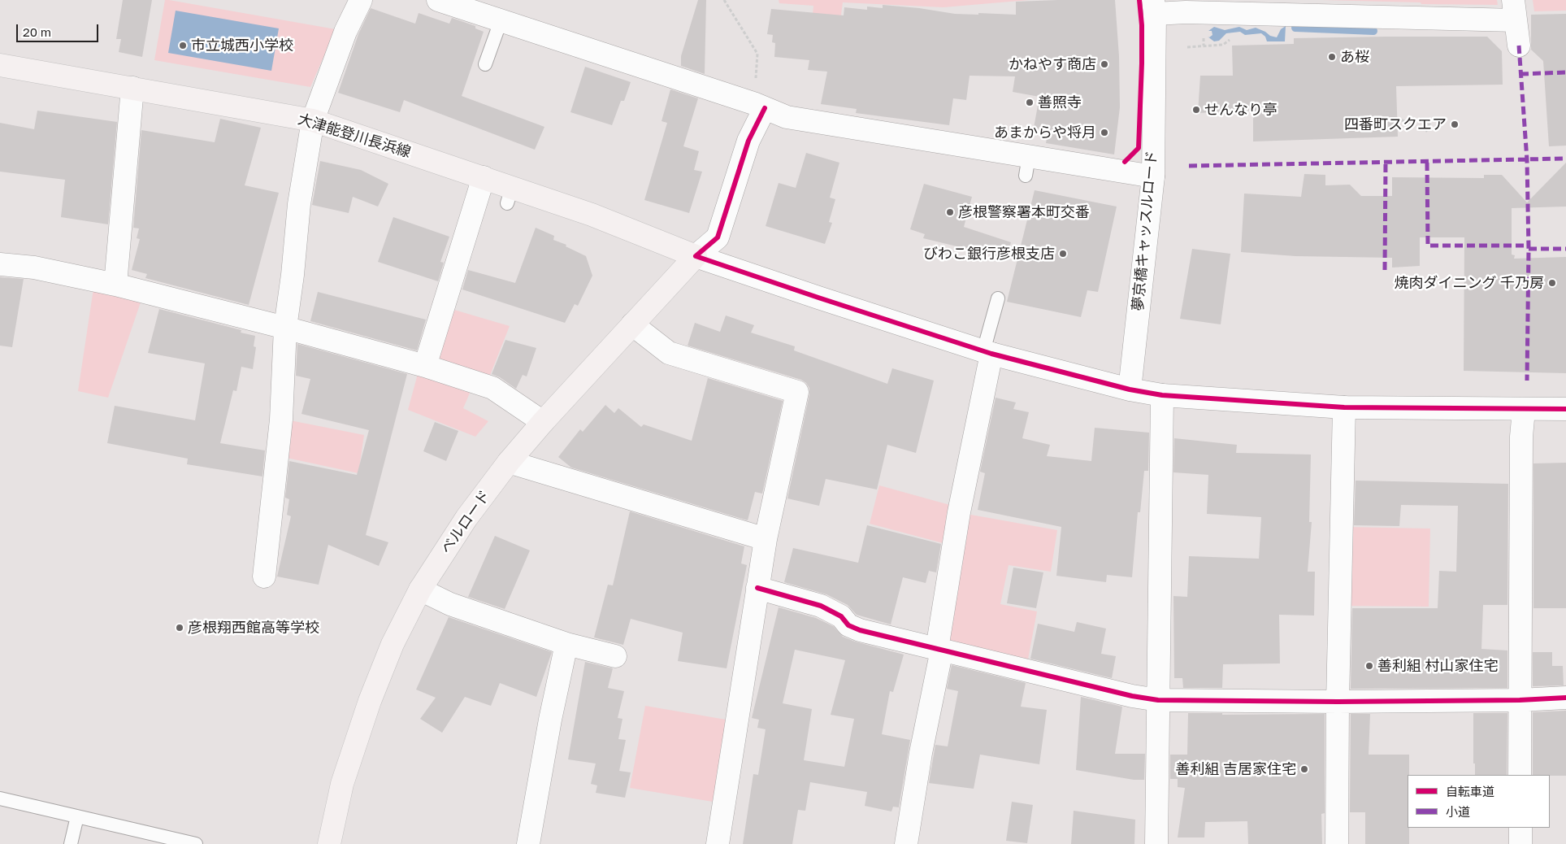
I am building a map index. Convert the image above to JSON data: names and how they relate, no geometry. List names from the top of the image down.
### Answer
{
  "streets": {
    "main road": ["大津能登川長浜線", "ベルロード"],
    "street": ["夢京橋キャッスルロード"]
  },
  "crossings": [
    ["大津能登川長浜線", "ベルロード"]
  ],
  "places": [
    "市立城西小学校",
    "あ桜",
    "かねやす商店",
    "善照寺",
    "せんなり亭",
    "四番町スクエア",
    "あまからや将月",
    "彦根警察署本町交番",
    "びわこ銀行彦根支店",
    "焼肉ダイニング 千乃房",
    "彦根翔西館高等学校",
    "善利組 村山家住宅",
    "善利組 吉居家住宅"
  ],
  "legend": ["自転車道", "小道"],
  "scale_bar": "20 m"
}
